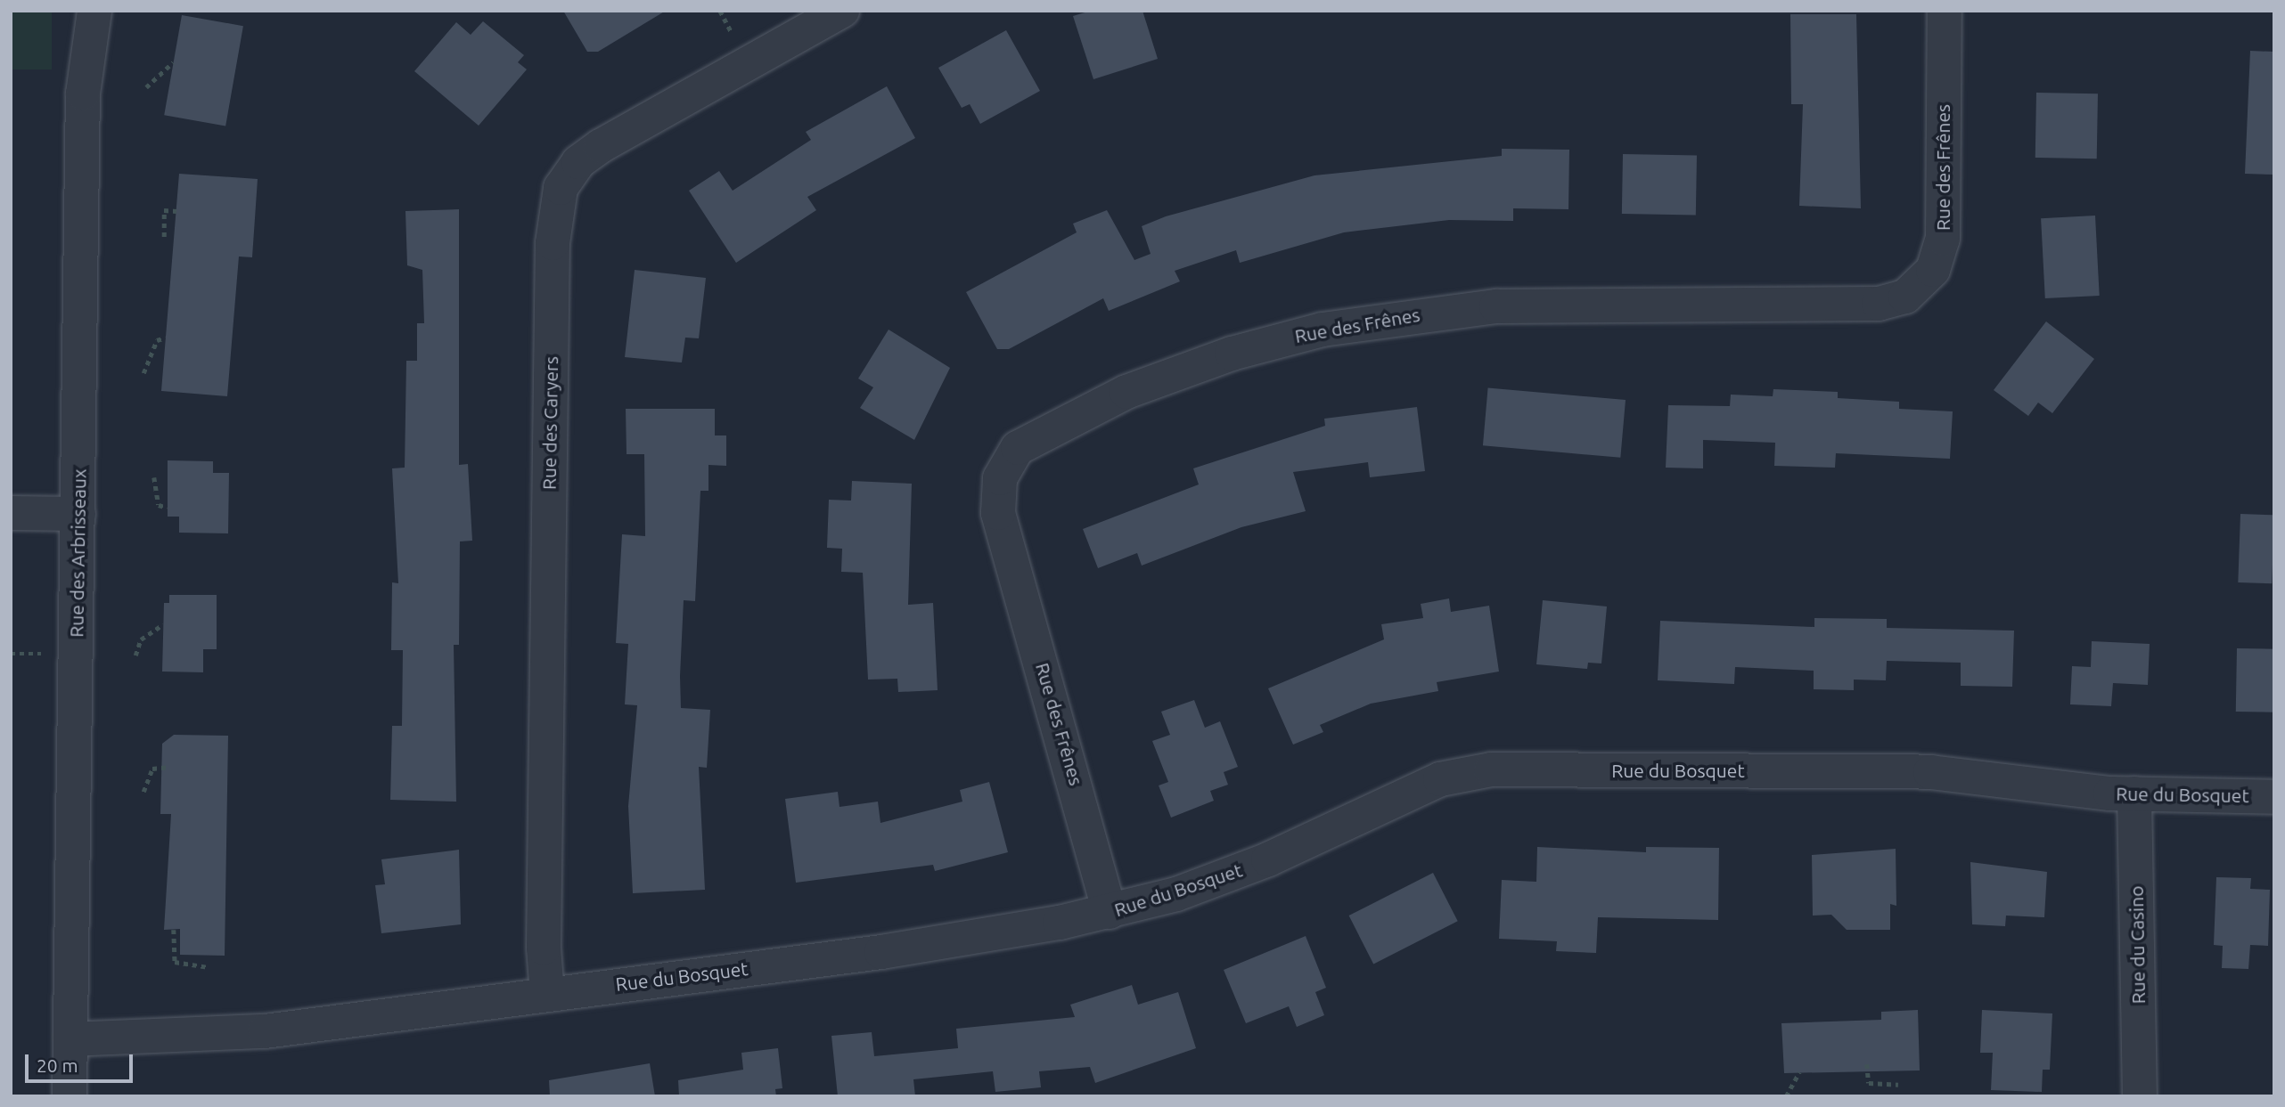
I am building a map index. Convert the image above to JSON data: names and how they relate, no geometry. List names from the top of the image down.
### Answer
{
  "streets": {
    "street": [
      "Rue des Frênes",
      "Rue des Caryers",
      "Rue des Arbrisseaux",
      "Rue du Bosquet",
      "Rue du Casino"
    ]
  },
  "crossings": [
    ["Rue des Frênes", "Rue du Bosquet"],
    ["Rue des Caryers", "Rue du Bosquet"],
    ["Rue des Arbrisseaux", "Rue du Bosquet"],
    ["Rue du Bosquet", "Rue du Casino"]
  ],
  "scale_bar": "20 m"
}
